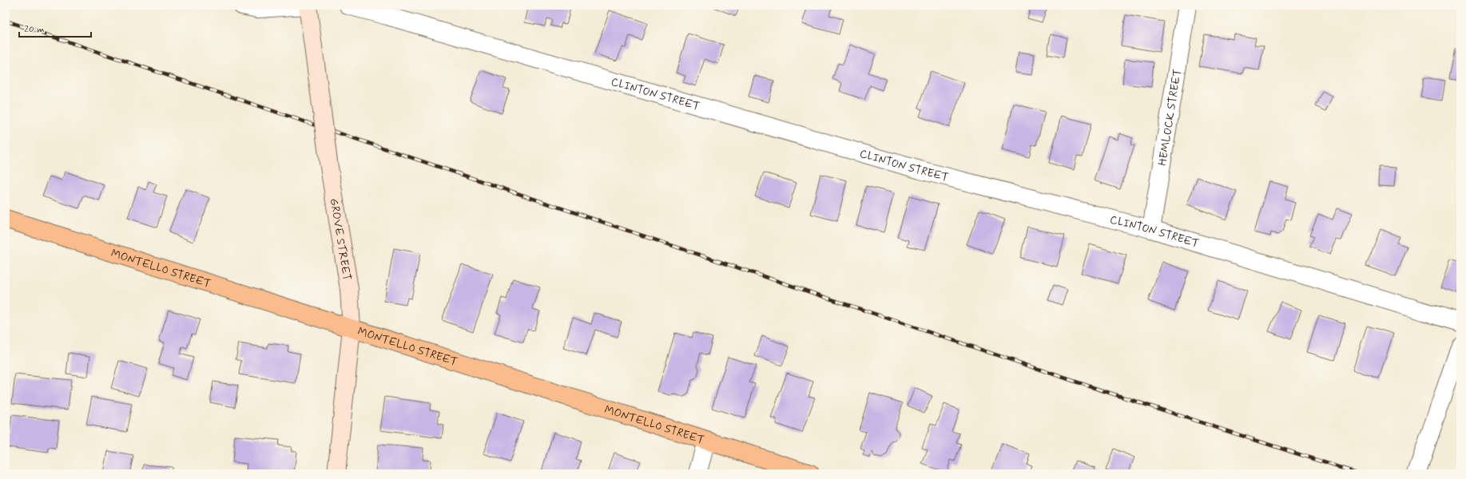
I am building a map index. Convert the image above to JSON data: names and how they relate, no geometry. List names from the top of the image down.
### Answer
{
  "streets": {
    "main road": ["GROVE STREET", "MONTELLO STREET"],
    "street": ["CLINTON STREET", "HEMLOCK STREET"]
  },
  "crossings": [
    ["CLINTON STREET", "HEMLOCK STREET"],
    ["GROVE STREET", "MONTELLO STREET"]
  ],
  "scale_bar": "20 m"
}
